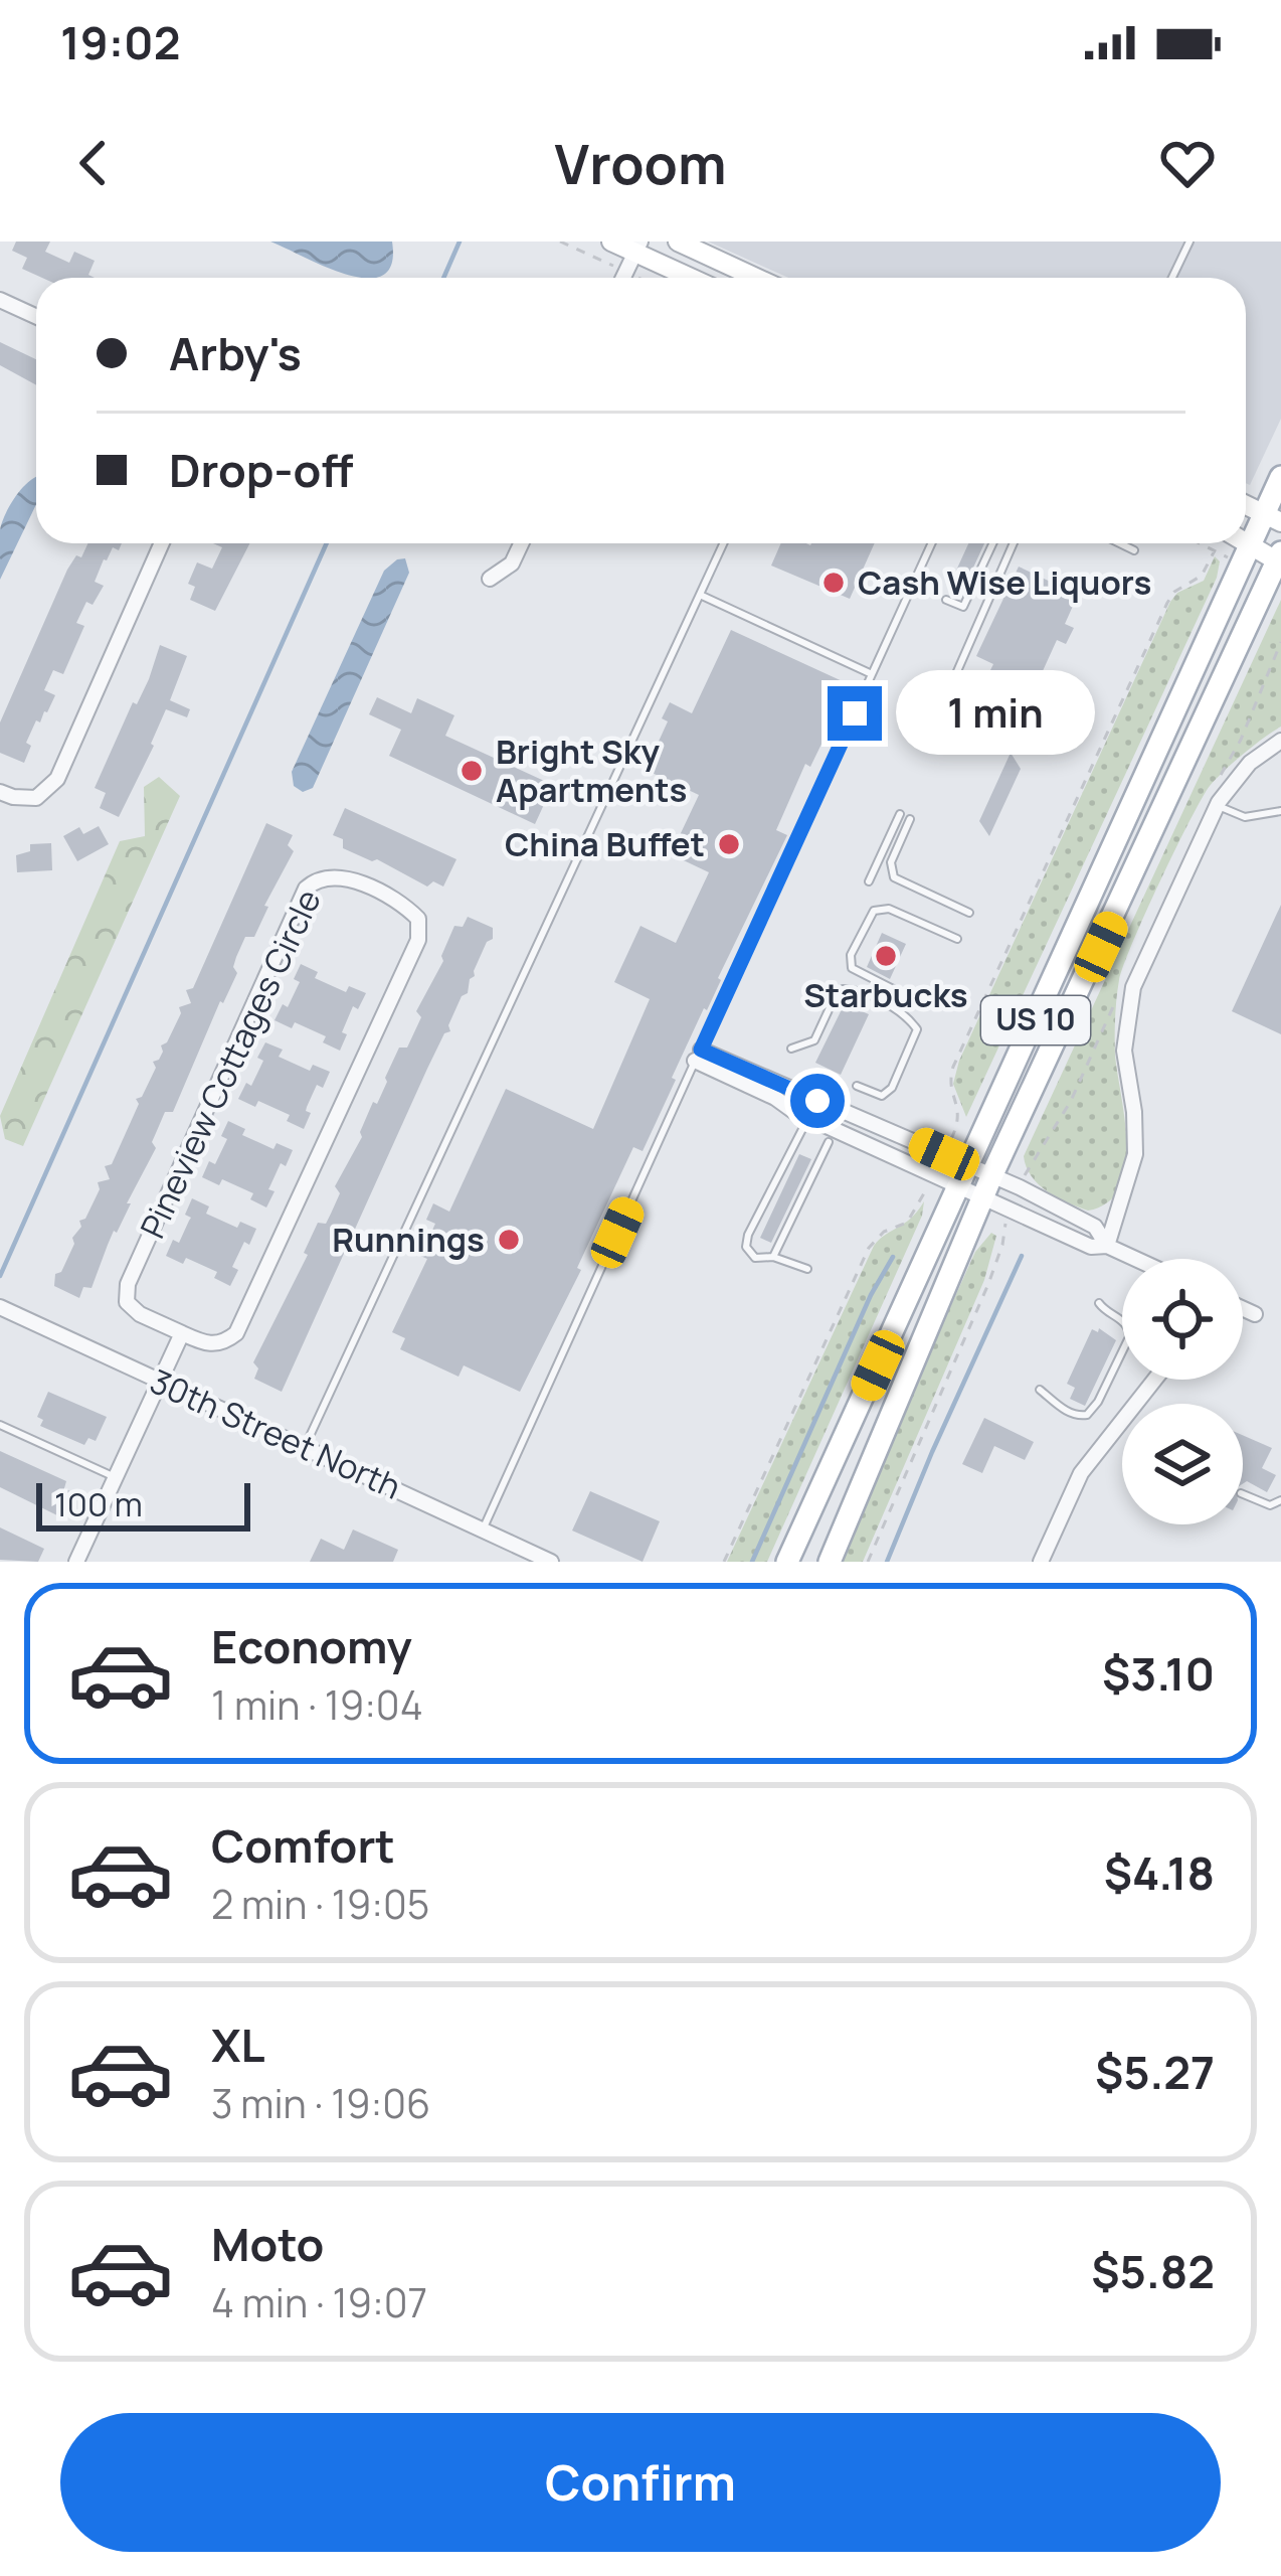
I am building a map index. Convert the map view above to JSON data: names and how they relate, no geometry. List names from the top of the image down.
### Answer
{
  "streets": {
    "main road": ["US 10"],
    "street": ["Pineview Cottages Circle", "30th Street North"]
  },
  "places": [
    "Cash Wise Liquors",
    "Bright Sky Apartments",
    "China Buffet",
    "Starbucks",
    "Runnings"
  ],
  "scale_bar": "100 m",
  "page": {
    "status": "19:02",
    "header": "Vroom",
    "banner": ["Arby's", "Drop-off"],
    "bubble": "1 min",
    "scale": "100 m",
    "list": [
      {
        "name": "Economy",
        "note": "1 min · 19:04",
        "value": "$3.10"
      },
      {
        "name": "Comfort",
        "note": "2 min · 19:05",
        "value": "$4.18"
      },
      {
        "name": "XL",
        "note": "3 min · 19:06",
        "value": "$5.27"
      },
      {
        "name": "Moto",
        "note": "4 min · 19:07",
        "value": "$5.82"
      }
    ],
    "buttons": "Confirm"
  }
}
